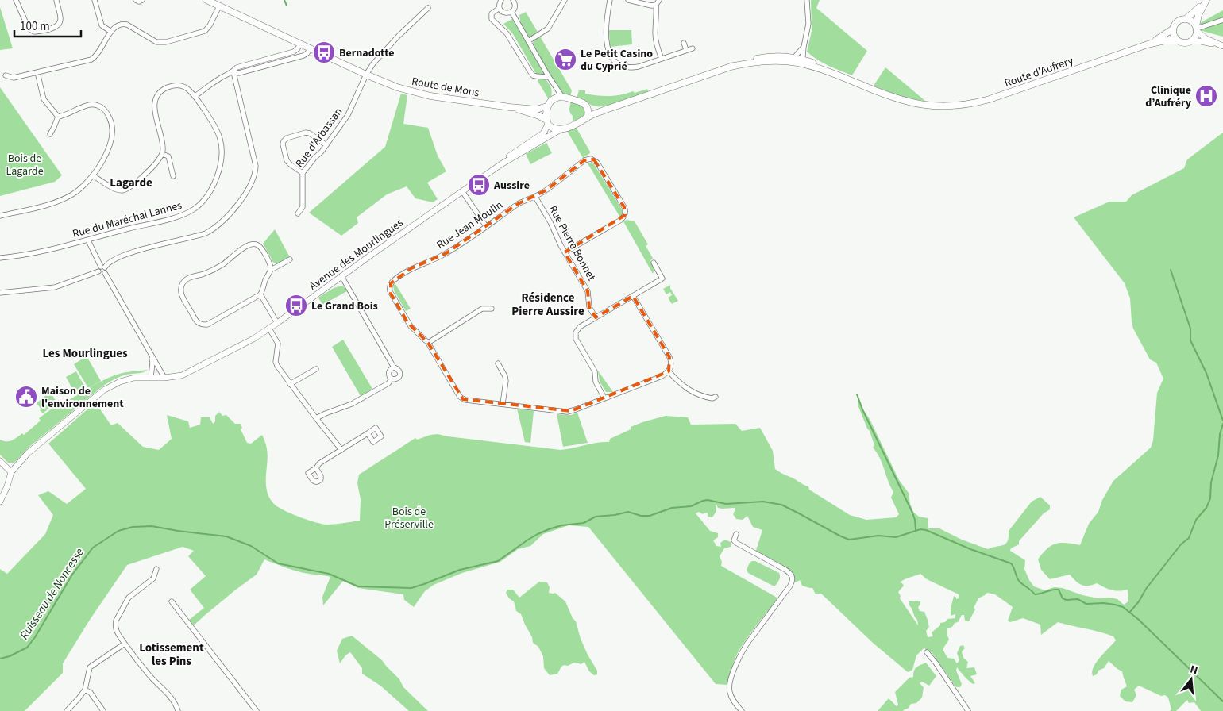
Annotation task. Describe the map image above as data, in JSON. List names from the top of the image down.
{
  "streets": {
    "main road": ["Route d'Aufrery", "Route de Mons"],
    "street": [
      "Rue d'Arbassan",
      "Rue du Maréchal Lannes",
      "Rue Jean Moulin",
      "Rue Pierre Bonnet",
      "Avenue des Mourlingues"
    ]
  },
  "crossings": [
    ["Route de Mons", "Rue d'Arbassan"],
    ["Route de Mons", "Avenue des Mourlingues"],
    ["Rue Jean Moulin", "Rue Pierre Bonnet"]
  ],
  "districts": [
    "Lagarde",
    "Résidence Pierre Aussire",
    "Les Mourlingues",
    "Lotissement les Pins"
  ],
  "water": ["Ruisseau de Noncesse"],
  "parks": ["Bois de Lagarde", "Bois de Préserville"],
  "places": {
    "bus stop": ["Bernadotte", "Aussire", "Le Grand Bois"],
    "supermarket": ["Le Petit Casino du Cyprié"],
    "hospital": ["Clinique d’Aufréry"],
    "public building": ["Maison de l'environnement"]
  },
  "scale_bar": "100 m",
  "north": "top"
}
